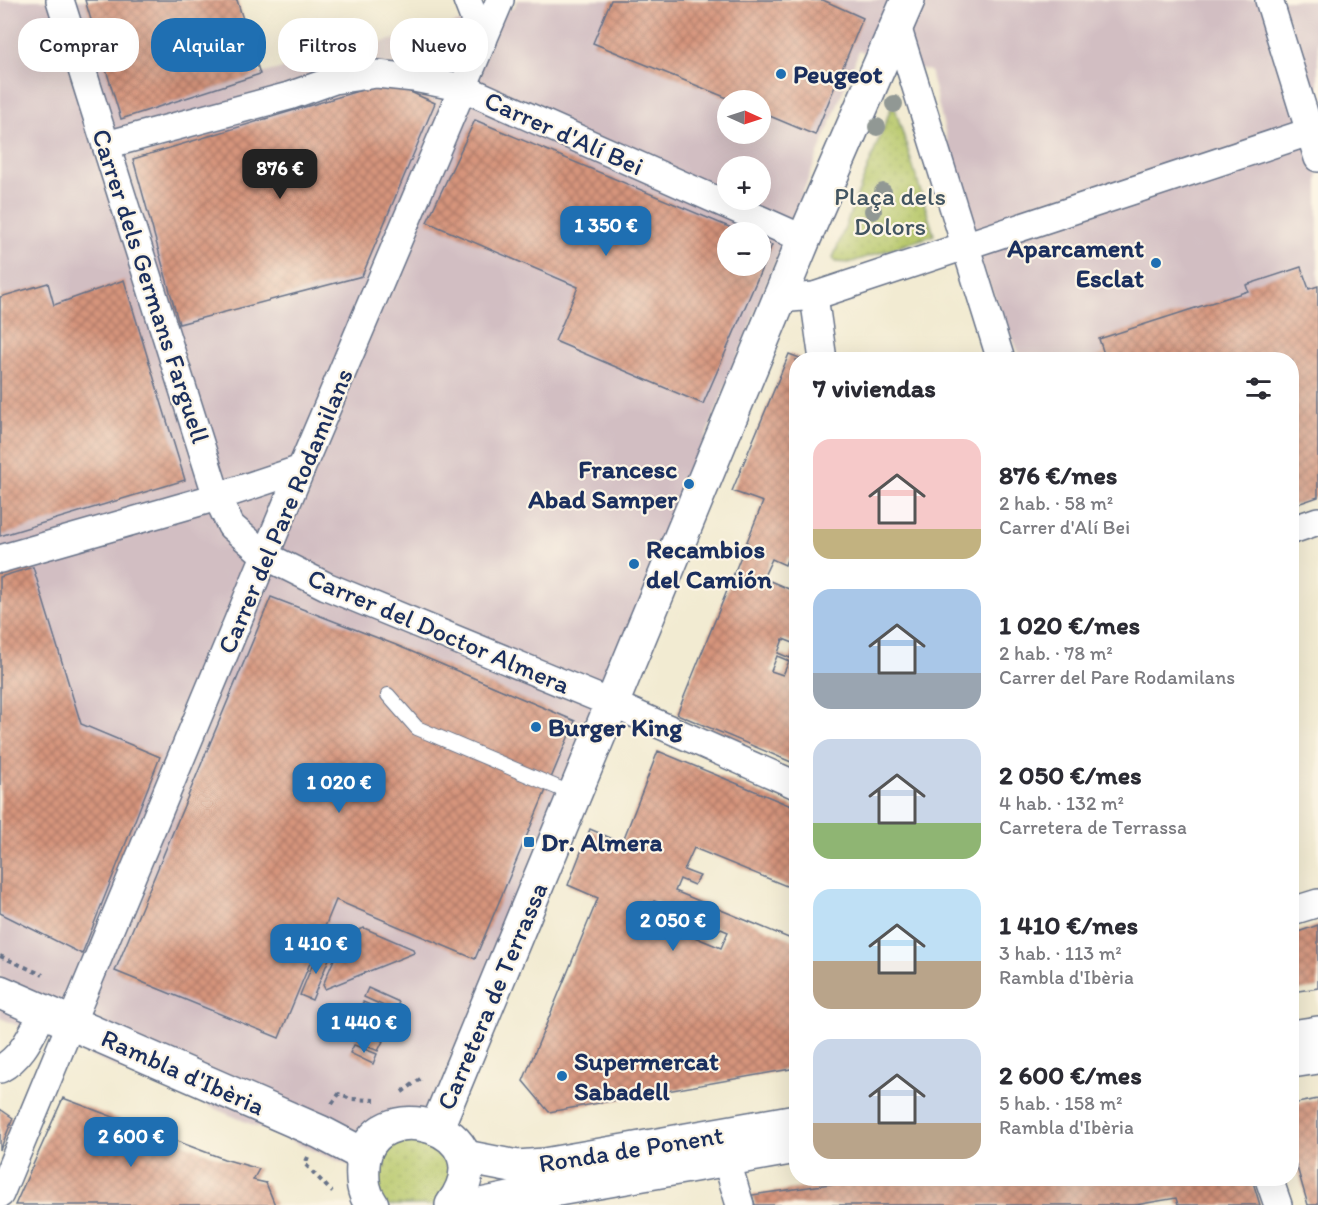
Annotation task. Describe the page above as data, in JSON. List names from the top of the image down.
{
  "streets": {
    "main road": ["Carretera de Terrassa", "Rambla d'Ibèria", "Ronda de Ponent"],
    "street": [
      "Carrer d'Alí Bei",
      "Carrer dels Germans Farguell",
      "Carrer del Pare Rodamilans",
      "Carrer del Doctor Almera"
    ]
  },
  "crossings": [
    ["Carrer d'Alí Bei", "Carrer dels Germans Farguell"],
    ["Carrer d'Alí Bei", "Carrer del Pare Rodamilans"],
    ["Carrer d'Alí Bei", "Carretera de Terrassa"],
    ["Carrer dels Germans Farguell", "Carrer del Pare Rodamilans"],
    ["Carrer dels Germans Farguell", "Carrer del Doctor Almera"],
    ["Carrer del Pare Rodamilans", "Carrer del Doctor Almera"],
    ["Carrer del Pare Rodamilans", "Rambla d'Ibèria"],
    ["Carrer del Doctor Almera", "Carretera de Terrassa"]
  ],
  "parks": ["Plaça dels Dolors"],
  "places": {
    "other": [
      "Peugeot",
      "Aparcament Esclat",
      "Francesc Abad Samper",
      "Recambios del Camión",
      "Burger King",
      "Supermercat Sabadell"
    ],
    "transit": ["Dr. Almera"]
  },
  "north": "right",
  "page": {
    "chip": [
      "Comprar",
      "Alquilar",
      "Filtros",
      "Nuevo"
    ],
    "map_buttons": ["+", "−"],
    "price": [
      "876 €",
      "1 350 €",
      "1 020 €",
      "2 050 €",
      "1 410 €",
      "1 440 €",
      "2 600 €"
    ],
    "heading": "7 viviendas",
    "list": [
      {
        "name": "876 €/mes",
        "note": "2 hab. · 58 m² · Carrer d'Alí Bei"
      },
      {
        "name": "1 020 €/mes",
        "note": "2 hab. · 78 m² · Carrer del Pare Rodamilans"
      },
      {
        "name": "2 050 €/mes",
        "note": "4 hab. · 132 m² · Carretera de Terrassa"
      },
      {
        "name": "1 410 €/mes",
        "note": "3 hab. · 113 m² · Rambla d'Ibèria"
      },
      {
        "name": "2 600 €/mes",
        "note": "5 hab. · 158 m² · Rambla d'Ibèria"
      }
    ]
  }
}
